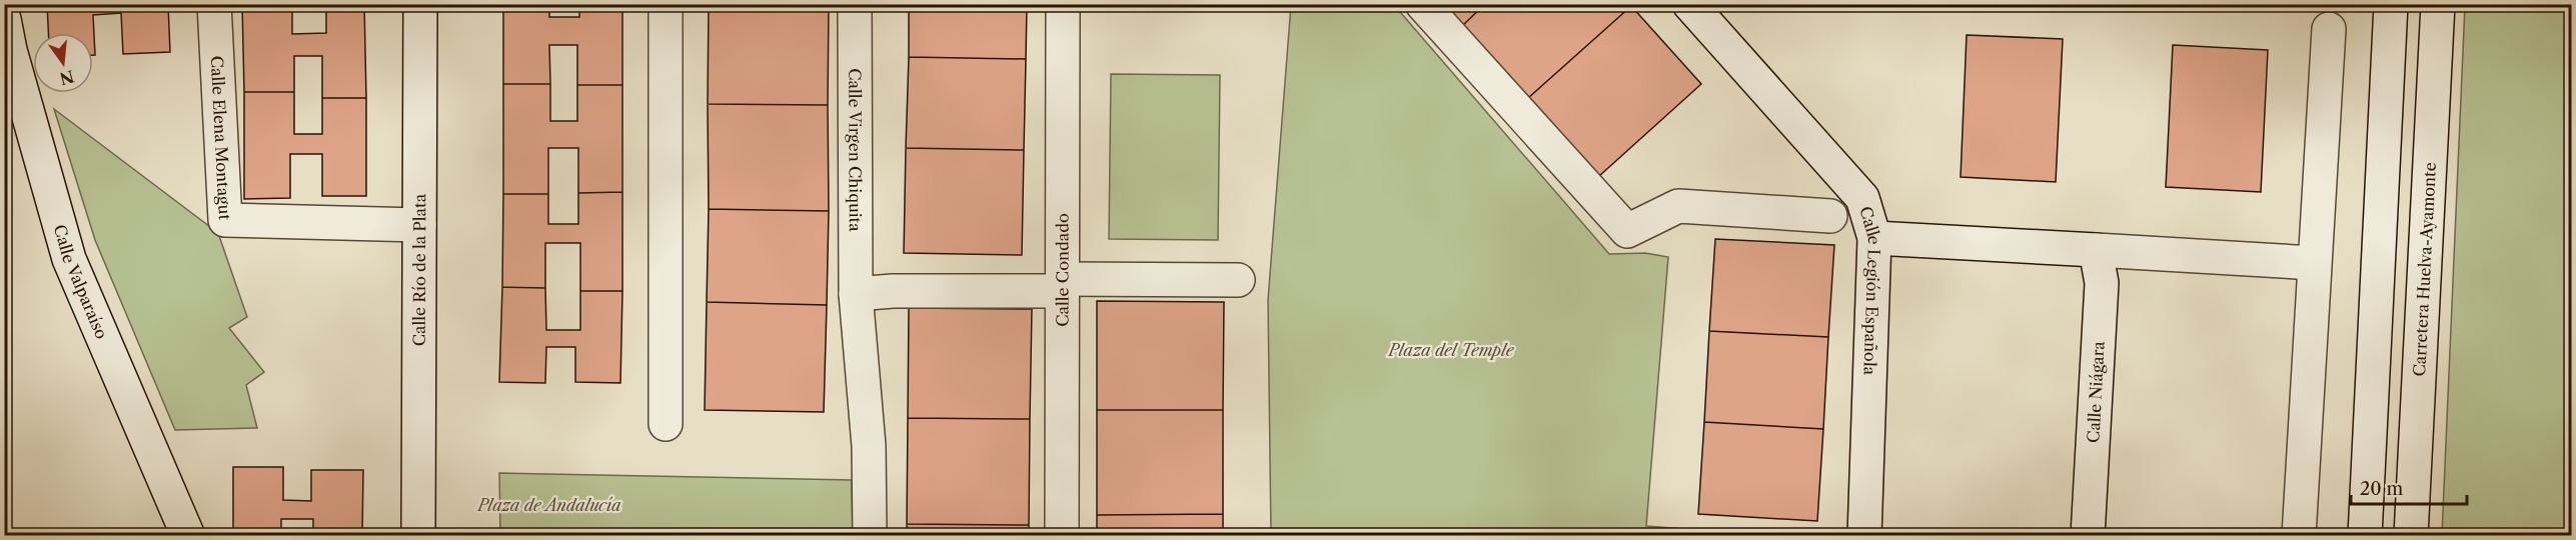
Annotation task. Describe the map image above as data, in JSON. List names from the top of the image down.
{
  "streets": {
    "street": [
      "Calle Elena Montagut",
      "Calle Virgen Chiquita",
      "Calle Río de la Plata",
      "Calle Condado",
      "Carretera Huelva-Ayamonte",
      "Calle Valparaíso",
      "Calle Legión Española",
      "Calle Niágara"
    ]
  },
  "crossings": [
    ["Calle Elena Montagut", "Calle Río de la Plata"]
  ],
  "parks": ["Plaza del Temple", "Plaza de Andalucía"],
  "scale_bar": "20 m",
  "north": "bottom"
}
